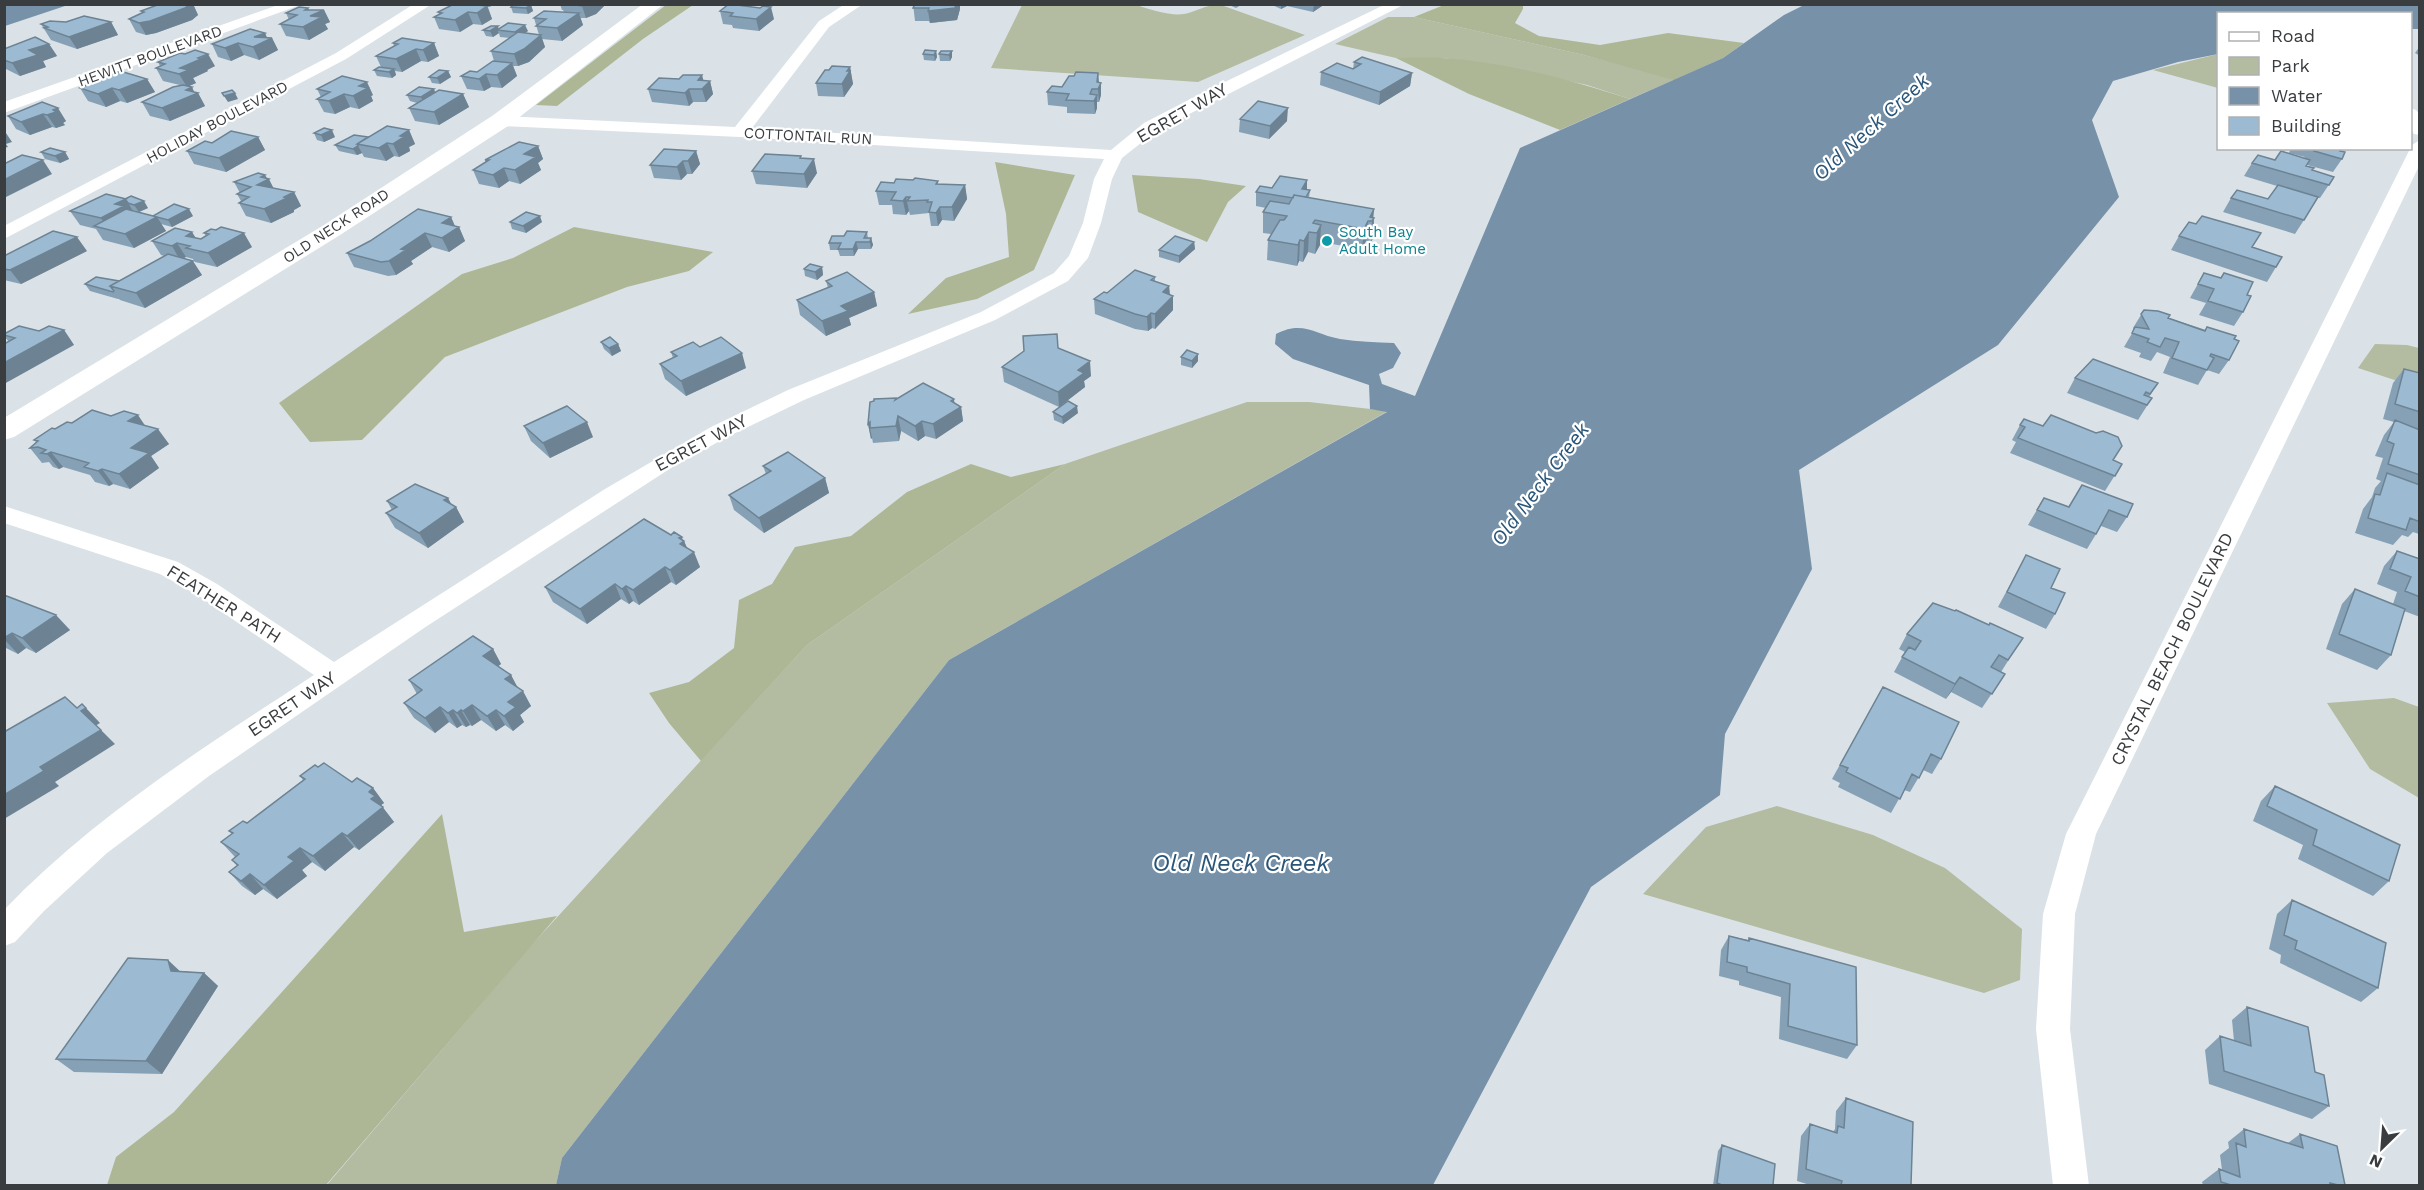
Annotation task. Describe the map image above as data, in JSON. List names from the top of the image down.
{
  "streets": {
    "street": [
      "HEWITT BOULEVARD",
      "EGRET WAY",
      "HOLIDAY BOULEVARD",
      "COTTONTAIL RUN",
      "OLD NECK ROAD",
      "FEATHER PATH",
      "CRYSTAL BEACH BOULEVARD"
    ]
  },
  "crossings": [
    ["EGRET WAY", "COTTONTAIL RUN"],
    ["EGRET WAY", "FEATHER PATH"],
    ["COTTONTAIL RUN", "OLD NECK ROAD"]
  ],
  "water": ["Old Neck Creek"],
  "places": ["South Bay Adult Home"],
  "legend": [
    "Road",
    "Park",
    "Water",
    "Building"
  ],
  "north": "bottom left"
}
